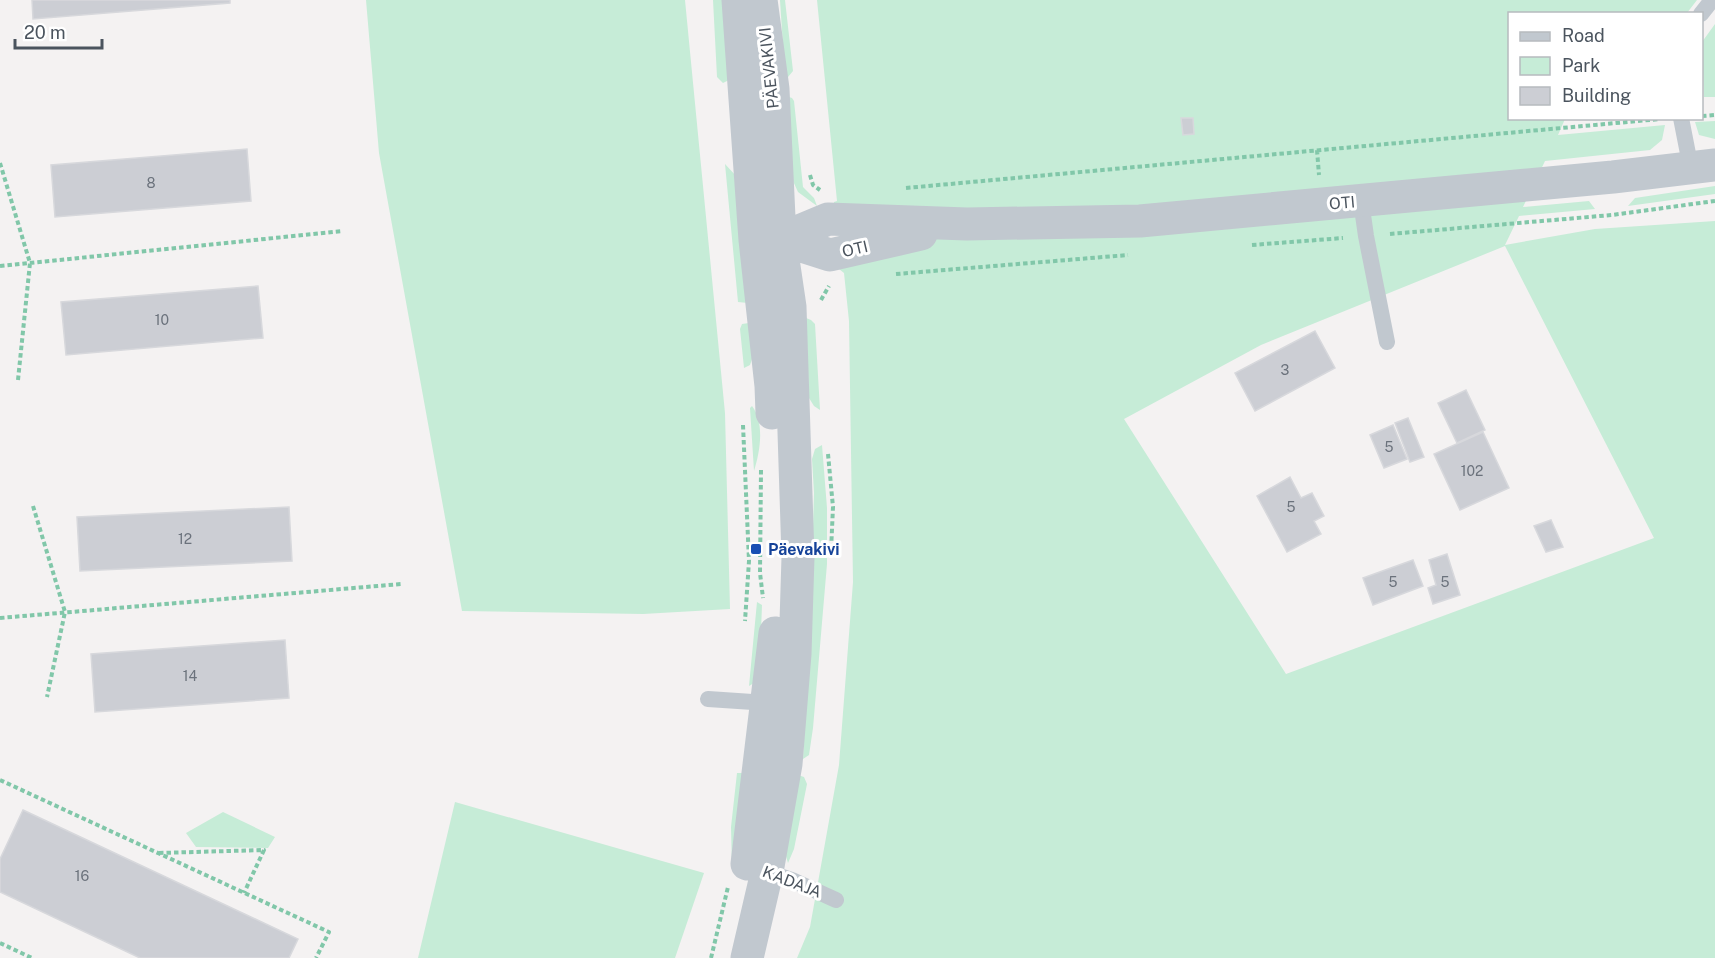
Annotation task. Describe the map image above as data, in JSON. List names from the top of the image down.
{
  "streets": {
    "street": ["PÄEVAKIVI", "OTI"],
    "lane": ["KADAJA"]
  },
  "crossings": [
    ["PÄEVAKIVI", "OTI"],
    ["PÄEVAKIVI", "KADAJA"]
  ],
  "places": {
    "transit": ["Päevakivi"]
  },
  "house_numbers": [
    "8",
    "10",
    "3",
    "5",
    "102",
    "5",
    "12",
    "5",
    "5",
    "14",
    "16"
  ],
  "legend": ["Road", "Park", "Building"],
  "scale_bar": "20 m"
}
